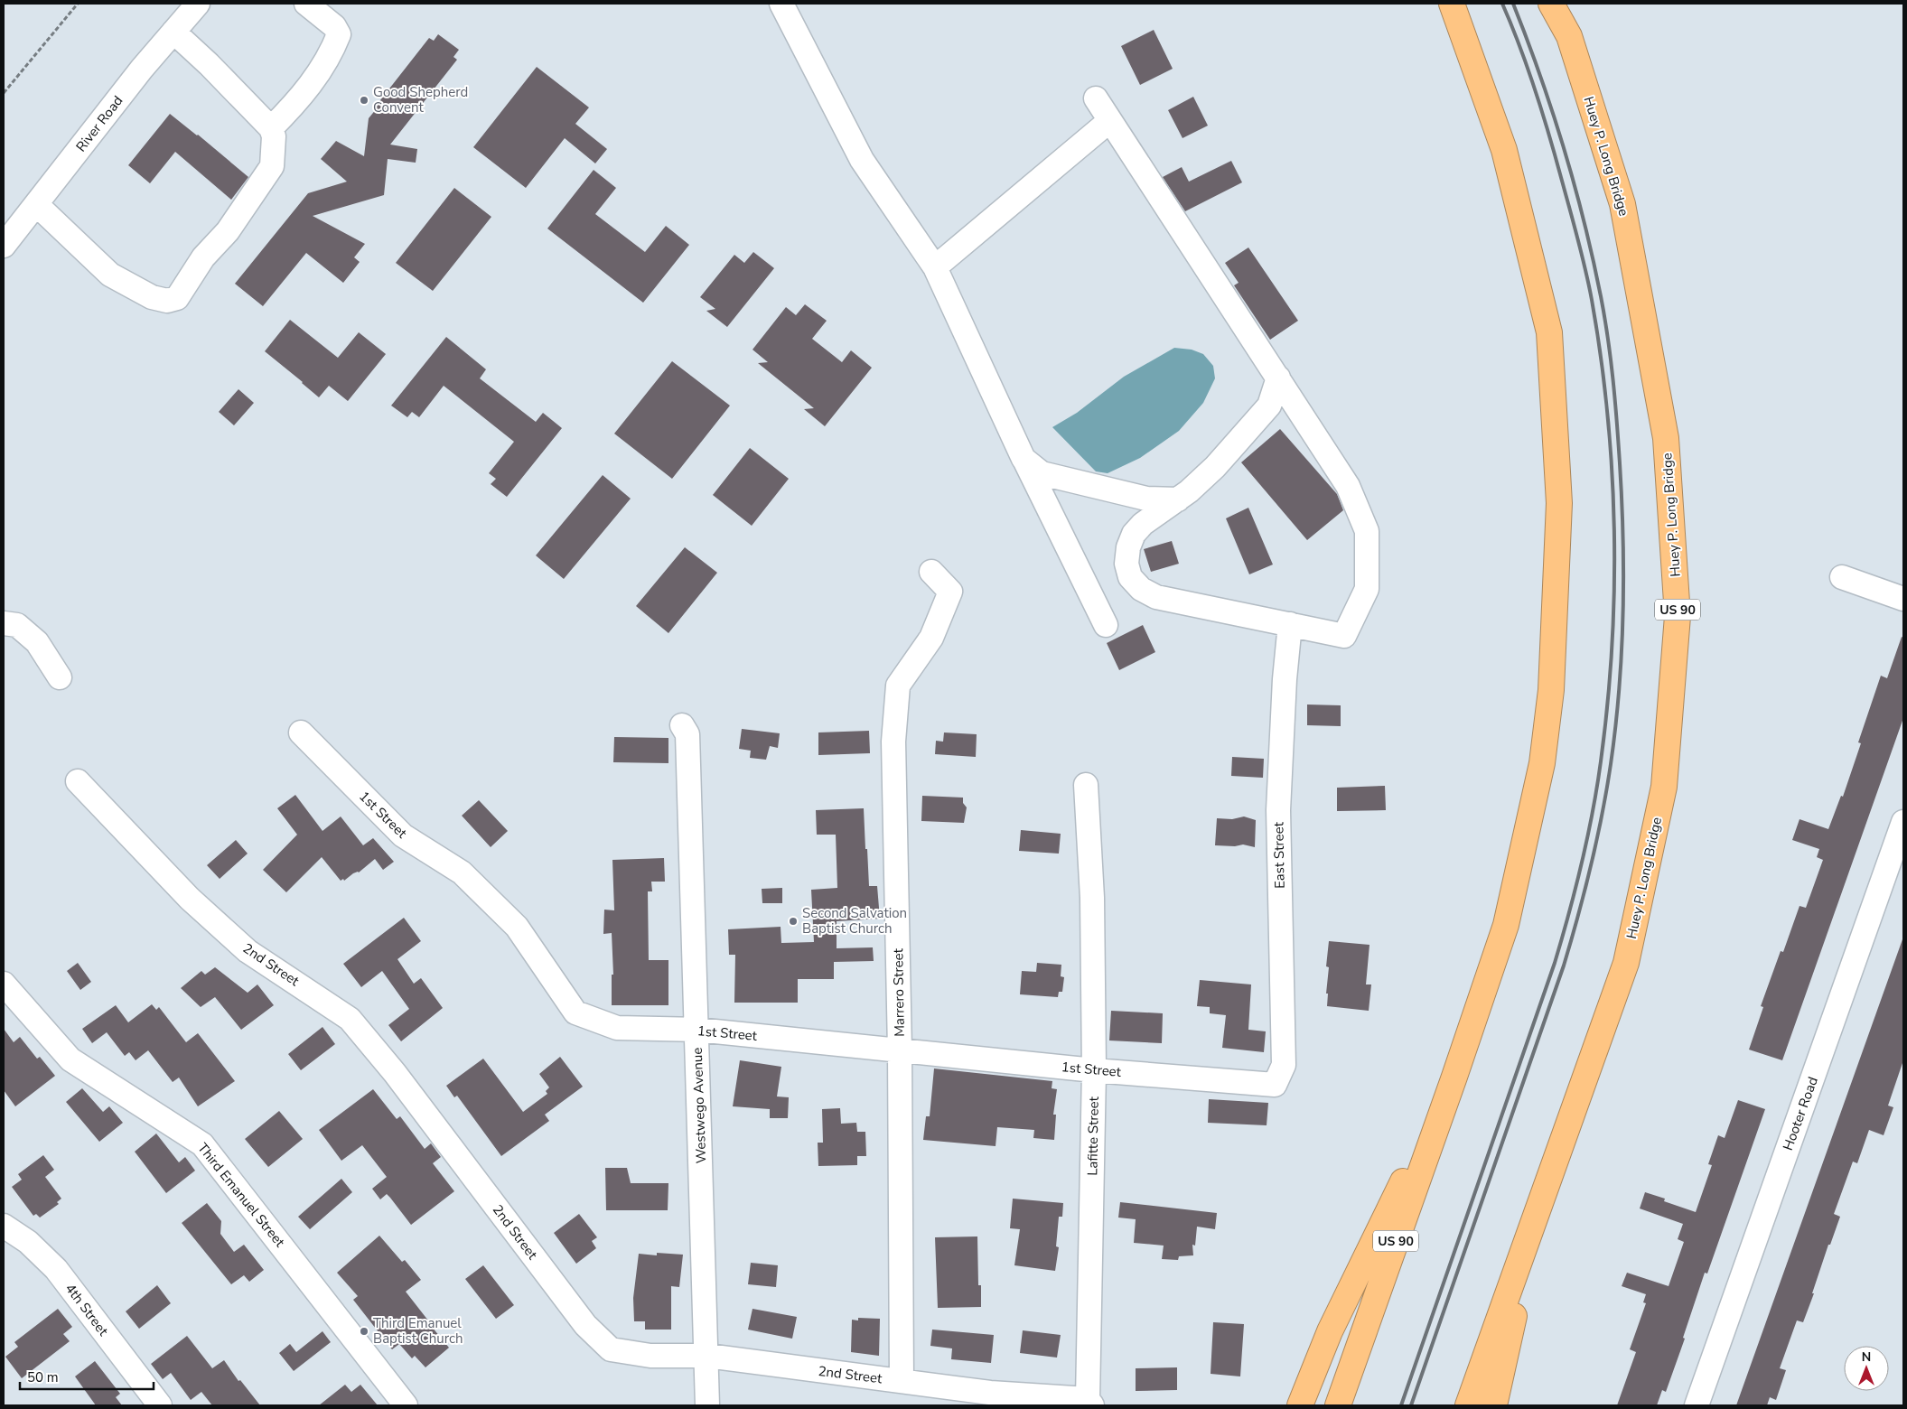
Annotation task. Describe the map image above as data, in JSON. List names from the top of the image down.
{
  "streets": {
    "highway": ["Huey P. Long Bridge", "US 90"],
    "street": [
      "River Road",
      "1st Street",
      "East Street",
      "2nd Street",
      "Marrero Street",
      "Westwego Avenue",
      "Hooter Road",
      "Lafitte Street",
      "Third Emanuel Street",
      "4th Street"
    ]
  },
  "crossings": [
    ["Huey P. Long Bridge", "US 90"],
    ["1st Street", "East Street"],
    ["1st Street", "Marrero Street"],
    ["1st Street", "Westwego Avenue"],
    ["1st Street", "Lafitte Street"],
    ["2nd Street", "Marrero Street"],
    ["2nd Street", "Westwego Avenue"],
    ["2nd Street", "Lafitte Street"]
  ],
  "places": ["Good Shepherd Convent", "Second Salvation Baptist Church", "Third Emanuel Baptist Church"],
  "scale_bar": "50 m",
  "north": "top"
}
